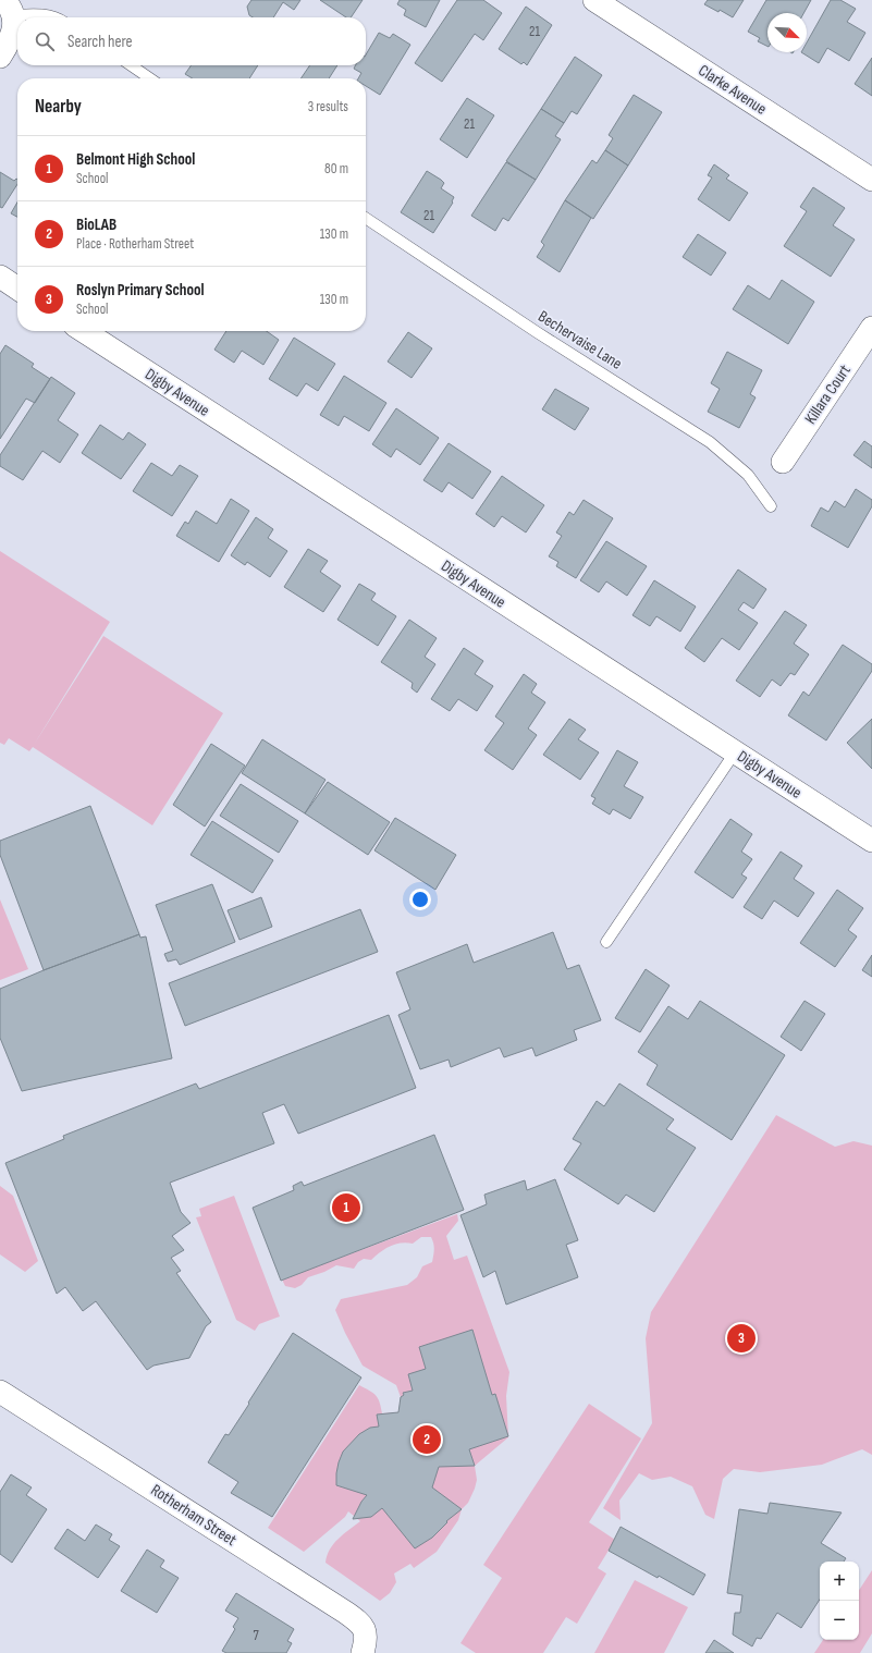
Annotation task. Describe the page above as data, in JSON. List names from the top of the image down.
{
  "streets": {
    "street": [
      "Clarke Avenue",
      "Digby Avenue",
      "Killara Court",
      "Rotherham Street"
    ],
    "lane": ["Bechervaise Lane"]
  },
  "house_numbers": [
    "21",
    "21",
    "21",
    "7"
  ],
  "north": "bottom right",
  "page": {
    "search": "Search here",
    "heading": ["Nearby", "3 results"],
    "list": [
      {
        "mark": "1",
        "name": "Belmont High School",
        "note": "School",
        "value": "80 m"
      },
      {
        "mark": "2",
        "name": "BioLAB",
        "note": "Place · Rotherham Street",
        "value": "130 m"
      },
      {
        "mark": "3",
        "name": "Roslyn Primary School",
        "note": "School",
        "value": "130 m"
      }
    ],
    "pins": ["1", "3", "2"],
    "map_buttons": ["+", "−"]
  }
}
